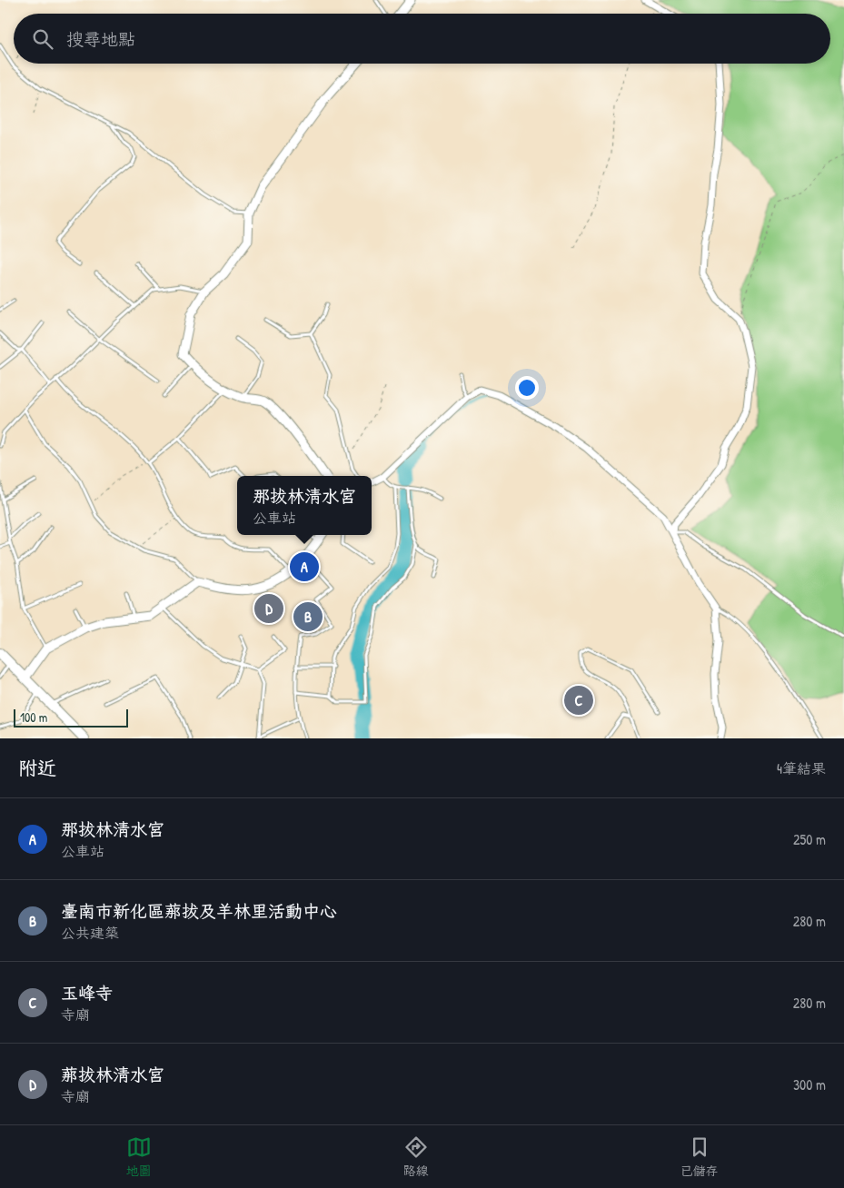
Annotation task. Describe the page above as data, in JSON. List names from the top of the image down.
{
  "scale_bar": "100 m",
  "page": {
    "search": "搜尋地點",
    "popup": ["那拔林清水宮", "公車站"],
    "pins": [
      "A",
      "D",
      "B",
      "C"
    ],
    "scale": "100 m",
    "heading": ["附近", "4筆結果"],
    "list": [
      {
        "mark": "A",
        "name": "那拔林清水宮",
        "note": "公車站",
        "value": "250 m"
      },
      {
        "mark": "B",
        "name": "臺南市新化區𦰡拔及羊林里活動中心",
        "note": "公共建築",
        "value": "280 m"
      },
      {
        "mark": "C",
        "name": "玉峰寺",
        "note": "寺廟",
        "value": "280 m"
      },
      {
        "mark": "D",
        "name": "𦰡拔林清水宮",
        "note": "寺廟",
        "value": "300 m"
      }
    ],
    "nav": ["地圖", "路線", "已儲存"]
  }
}
